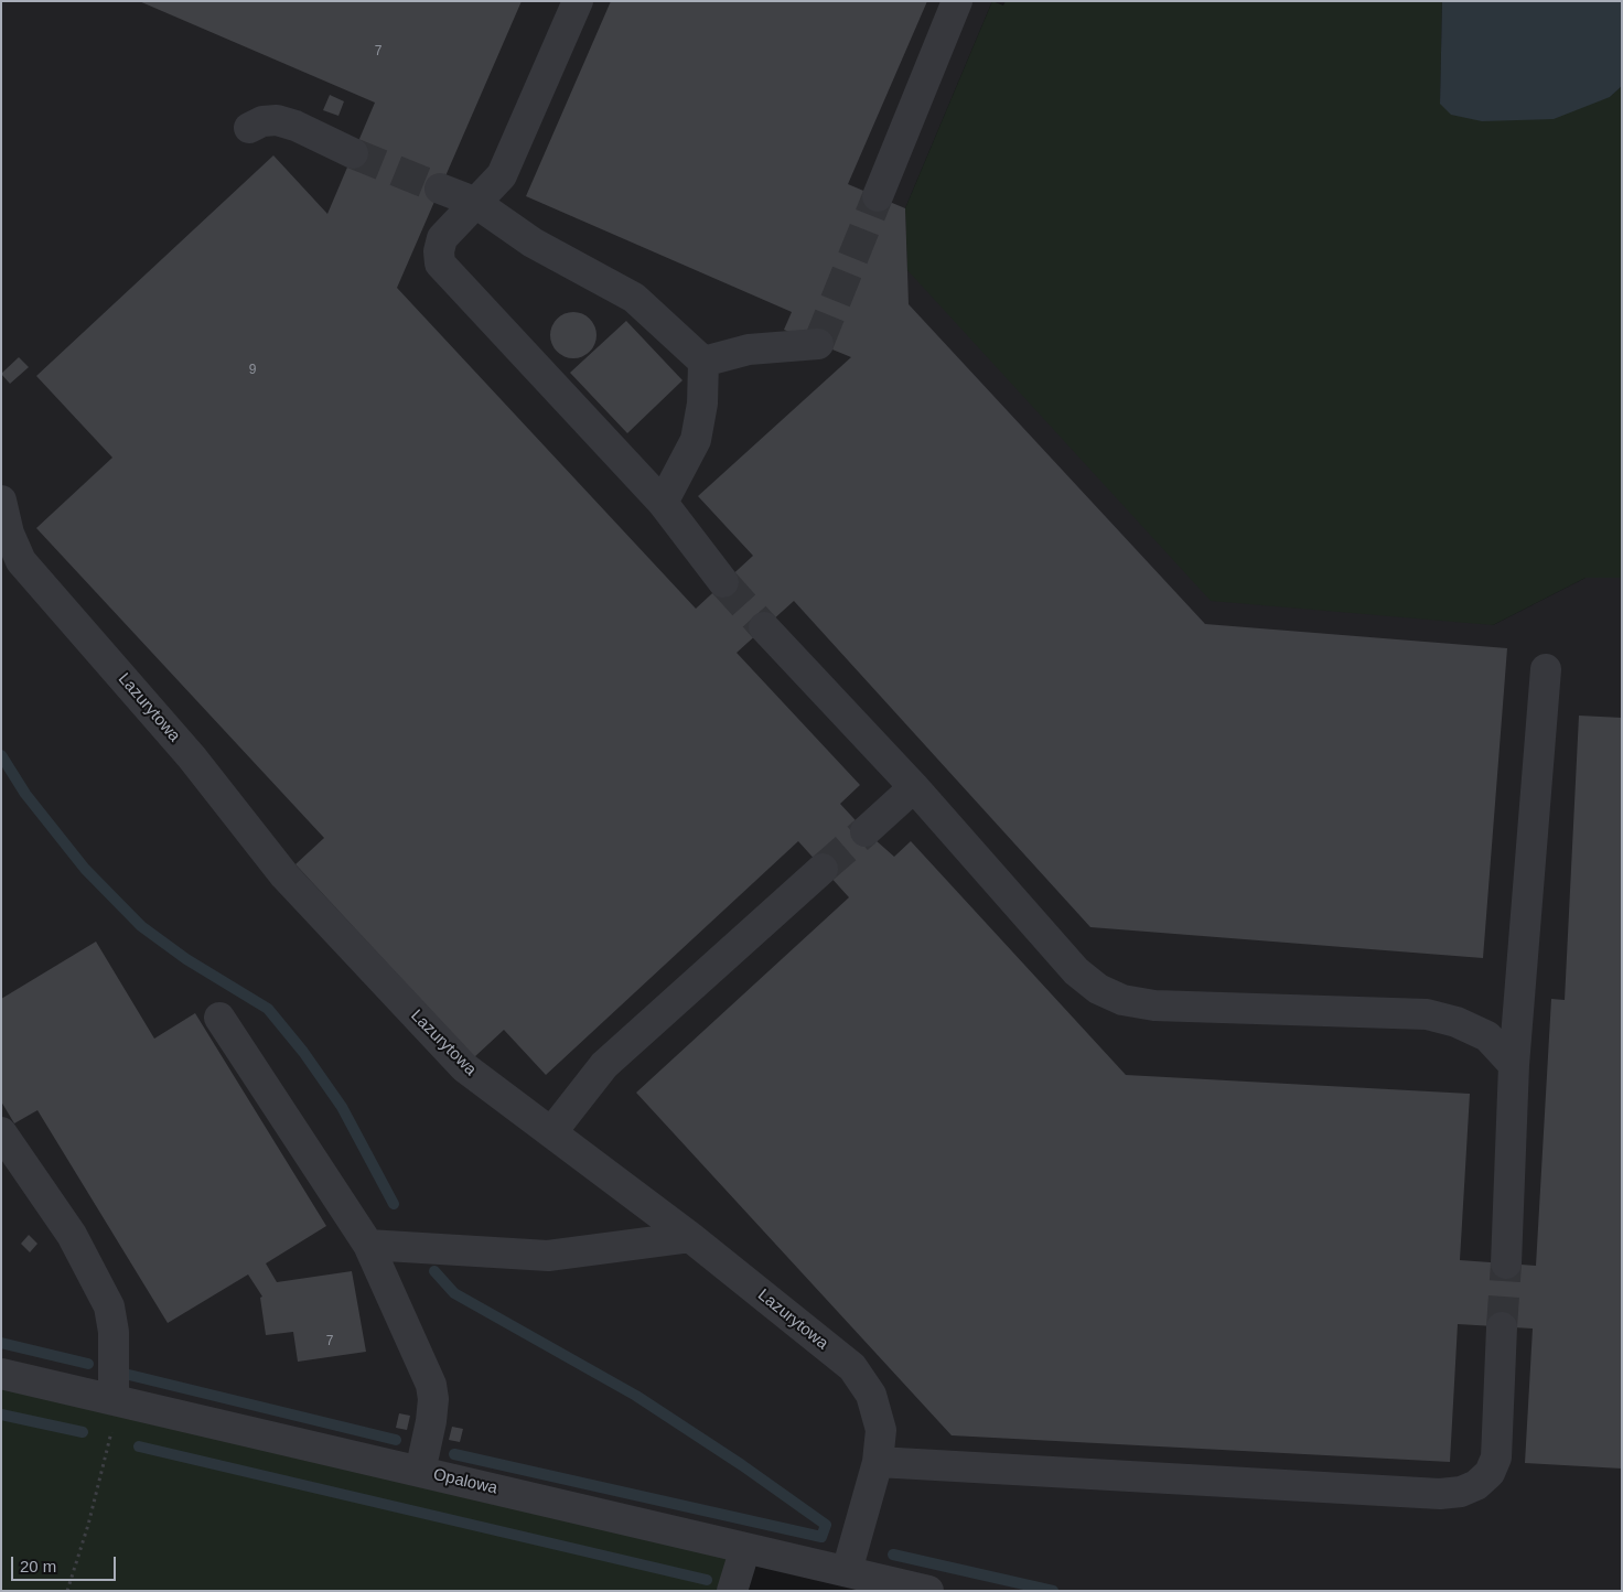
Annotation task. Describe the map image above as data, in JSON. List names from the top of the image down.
{
  "streets": {
    "street": ["Lazurytowa", "Opalowa"]
  },
  "crossings": [
    ["Lazurytowa", "Opalowa"]
  ],
  "house_numbers": ["7", "9", "7"],
  "scale_bar": "20 m"
}
